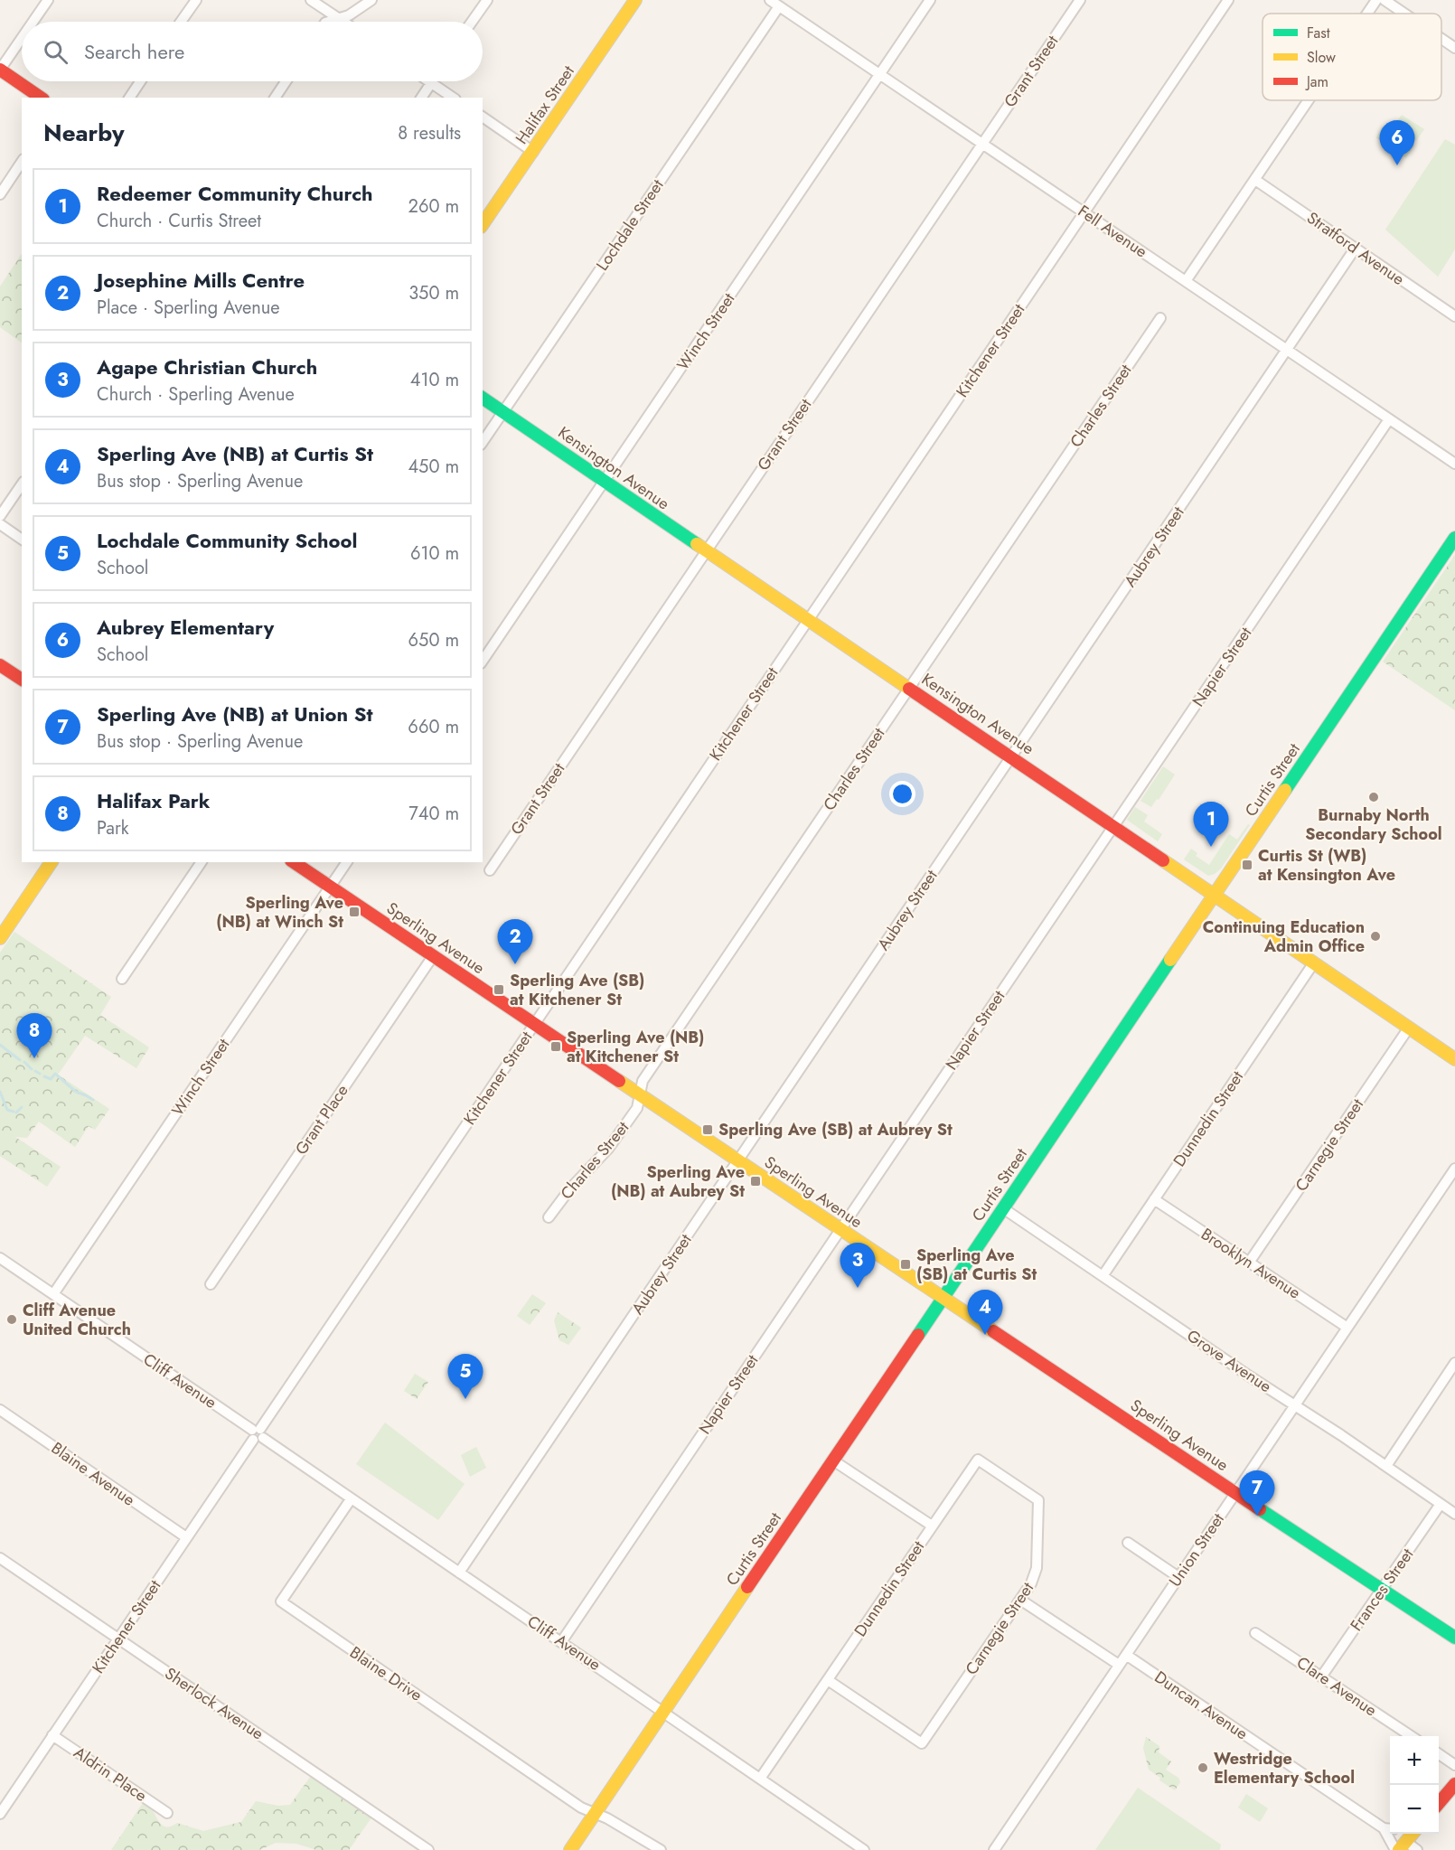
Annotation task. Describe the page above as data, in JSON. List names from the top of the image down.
{
  "streets": {
    "street": [
      "Grant Street",
      "Halifax Street",
      "Lochdale Street",
      "Fell Avenue",
      "Stratford Avenue",
      "Winch Street",
      "Kitchener Street",
      "Charles Street",
      "Kensington Avenue",
      "Aubrey Street",
      "Napier Street",
      "Curtis Street",
      "Sperling Avenue",
      "Dunnedin Street",
      "Grant Place",
      "Carnegie Street",
      "Brooklyn Avenue",
      "Grove Avenue",
      "Cliff Avenue",
      "Blaine Avenue",
      "Union Street",
      "Frances Street",
      "Blaine Drive",
      "Clare Avenue",
      "Sherlock Avenue",
      "Duncan Avenue",
      "Aldrin Place"
    ]
  },
  "crossings": [
    ["Grant Street", "Fell Avenue"],
    ["Grant Street", "Kensington Avenue"],
    ["Lochdale Street", "Fell Avenue"],
    ["Lochdale Street", "Kensington Avenue"],
    ["Fell Avenue", "Winch Street"],
    ["Fell Avenue", "Kitchener Street"],
    ["Fell Avenue", "Aubrey Street"],
    ["Fell Avenue", "Napier Street"],
    ["Stratford Avenue", "Aubrey Street"],
    ["Winch Street", "Kensington Avenue"],
    ["Winch Street", "Sperling Avenue"],
    ["Winch Street", "Cliff Avenue"],
    ["Kitchener Street", "Kensington Avenue"],
    ["Kitchener Street", "Sperling Avenue"],
    ["Kitchener Street", "Cliff Avenue"],
    ["Kitchener Street", "Blaine Avenue"],
    ["Kitchener Street", "Sherlock Avenue"],
    ["Kitchener Street", "Aldrin Place"],
    ["Charles Street", "Kensington Avenue"],
    ["Charles Street", "Sperling Avenue"],
    ["Kensington Avenue", "Aubrey Street"],
    ["Kensington Avenue", "Napier Street"],
    ["Kensington Avenue", "Curtis Street"],
    ["Kensington Avenue", "Dunnedin Street"],
    ["Kensington Avenue", "Carnegie Street"],
    ["Aubrey Street", "Sperling Avenue"],
    ["Aubrey Street", "Cliff Avenue"],
    ["Napier Street", "Sperling Avenue"],
    ["Napier Street", "Cliff Avenue"],
    ["Curtis Street", "Sperling Avenue"],
    ["Curtis Street", "Grove Avenue"],
    ["Curtis Street", "Cliff Avenue"],
    ["Curtis Street", "Blaine Drive"],
    ["Sperling Avenue", "Grant Place"],
    ["Sperling Avenue", "Union Street"],
    ["Sperling Avenue", "Frances Street"],
    ["Dunnedin Street", "Carnegie Street"],
    ["Dunnedin Street", "Brooklyn Avenue"],
    ["Dunnedin Street", "Grove Avenue"],
    ["Dunnedin Street", "Cliff Avenue"],
    ["Carnegie Street", "Brooklyn Avenue"],
    ["Brooklyn Avenue", "Union Street"],
    ["Grove Avenue", "Union Street"],
    ["Grove Avenue", "Frances Street"],
    ["Cliff Avenue", "Blaine Drive"],
    ["Union Street", "Duncan Avenue"],
    ["Frances Street", "Clare Avenue"]
  ],
  "places": {
    "other": [
      "Burnaby North Secondary School",
      "Continuing Education Admin Office",
      "Cliff Avenue United Church",
      "Westridge Elementary School"
    ],
    "transit": [
      "Curtis St (WB) at Kensington Ave",
      "Sperling Ave (NB) at Winch St",
      "Sperling Ave (SB) at Kitchener St",
      "Sperling Ave (NB) at Kitchener St",
      "Sperling Ave (SB) at Aubrey St",
      "Sperling Ave (NB) at Aubrey St",
      "Sperling Ave (SB) at Curtis St"
    ]
  },
  "legend": ["Fast", "Slow", "Jam"],
  "page": {
    "search": "Search here",
    "heading": ["Nearby", "8 results"],
    "pins": [
      "6",
      "1",
      "2",
      "8",
      "3",
      "4",
      "5",
      "7"
    ],
    "list": [
      {
        "mark": "1",
        "name": "Redeemer Community Church",
        "note": "Church · Curtis Street",
        "value": "260 m"
      },
      {
        "mark": "2",
        "name": "Josephine Mills Centre",
        "note": "Place · Sperling Avenue",
        "value": "350 m"
      },
      {
        "mark": "3",
        "name": "Agape Christian Church",
        "note": "Church · Sperling Avenue",
        "value": "410 m"
      },
      {
        "mark": "4",
        "name": "Sperling Ave (NB) at Curtis St",
        "note": "Bus stop · Sperling Avenue",
        "value": "450 m"
      },
      {
        "mark": "5",
        "name": "Lochdale Community School",
        "note": "School",
        "value": "610 m"
      },
      {
        "mark": "6",
        "name": "Aubrey Elementary",
        "note": "School",
        "value": "650 m"
      },
      {
        "mark": "7",
        "name": "Sperling Ave (NB) at Union St",
        "note": "Bus stop · Sperling Avenue",
        "value": "660 m"
      },
      {
        "mark": "8",
        "name": "Halifax Park",
        "note": "Park",
        "value": "740 m"
      }
    ],
    "map_buttons": ["+", "−"]
  }
}
